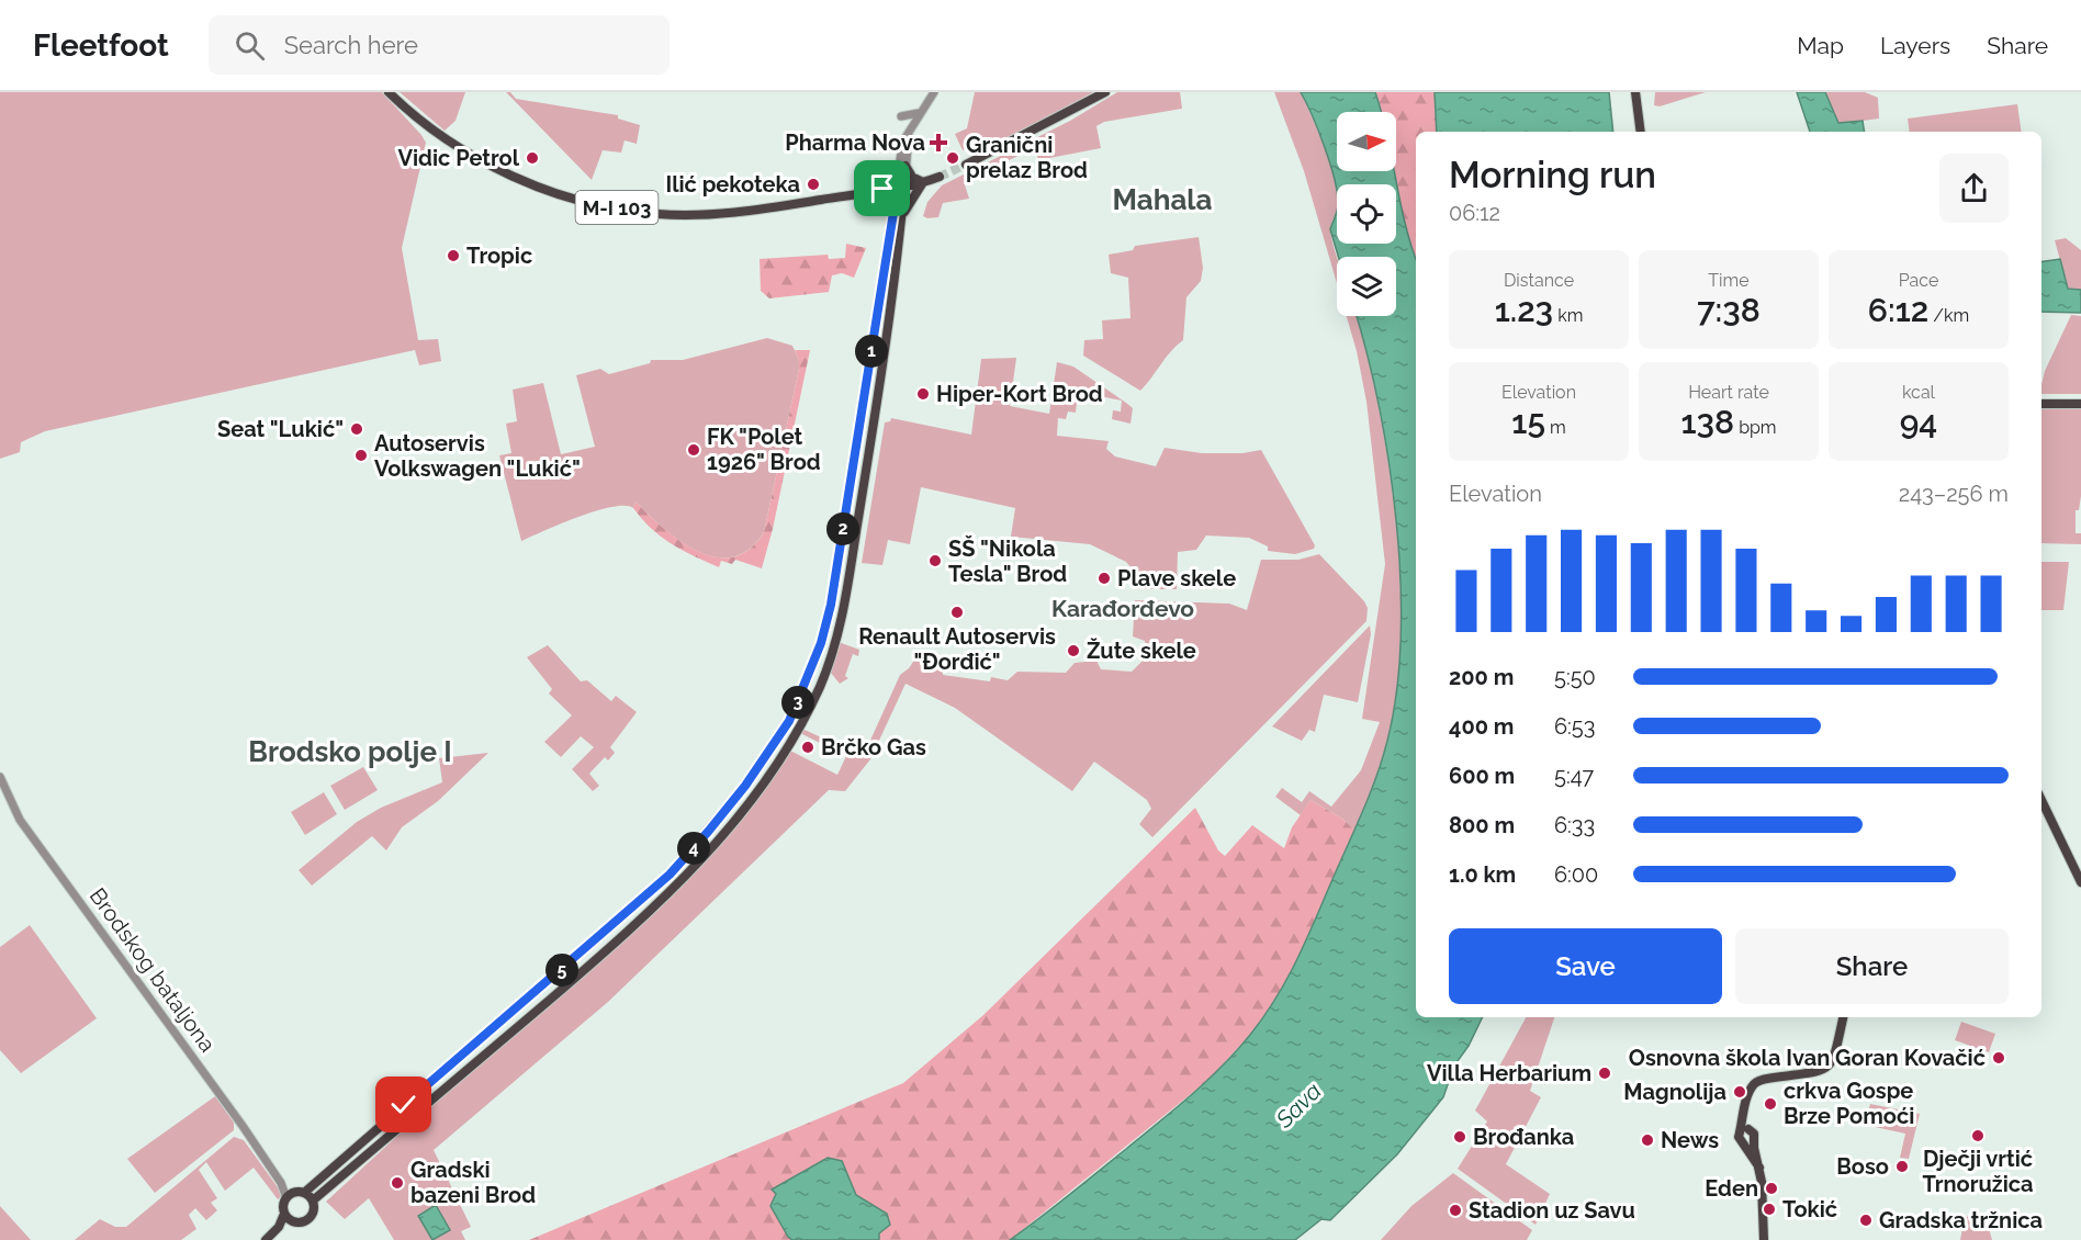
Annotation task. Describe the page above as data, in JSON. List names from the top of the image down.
{
  "streets": {
    "main road": ["M-I 103"],
    "street": ["Brodskog bataljona"]
  },
  "districts": ["Mahala", "Karađorđevo", "Brodsko polje I"],
  "water": ["Sava"],
  "places": {
    "health": ["Pharma Nova"],
    "other": [
      "Vidic Petrol",
      "Granični prelaz Brod",
      "Ilić pekoteka",
      "Tropic",
      "Hiper-Kort Brod",
      "Seat \"Lukić\"",
      "FK \"Polet 1926\" Brod",
      "Autoservis Volkswagen \"Lukić\"",
      "SŠ \"Nikola Tesla\" Brod",
      "Plave skele",
      "Renault Autoservis \"Đorđić\"",
      "Žute skele",
      "Brčko Gas",
      "Osnovna škola Ivan Goran Kovačić",
      "Villa Herbarium",
      "Magnolija",
      "crkva Gospe Brze Pomoći",
      "Dječji vrtić Trnoružica",
      "Brođanka",
      "News",
      "Boso",
      "Gradski bazeni Brod",
      "Eden",
      "Tokić",
      "Stadion uz Savu",
      "Gradska tržnica"
    ]
  },
  "north": "right",
  "page": {
    "header": "Fleetfoot",
    "search": "Search here",
    "nav": ["Map", "Layers", "Share"],
    "heading": ["Morning run", "06:12"],
    "stats": [
      ["Distance", "1.23 km"],
      ["Time", "7:38"],
      ["Pace", "6:12 /km"],
      ["Elevation", "15 m"],
      ["Heart rate", "138 bpm"],
      ["kcal", "94"]
    ],
    "pins": [
      "1",
      "2",
      "3",
      "4",
      "5"
    ],
    "chart": ["Elevation", "243–256 m"],
    "list": [
      {
        "name": "200 m",
        "note": "5:50"
      },
      {
        "name": "400 m",
        "note": "6:53"
      },
      {
        "name": "600 m",
        "note": "5:47"
      },
      {
        "name": "800 m",
        "note": "6:33"
      },
      {
        "name": "1.0 km",
        "note": "6:00"
      }
    ],
    "buttons": ["Save", "Share"]
  }
}
